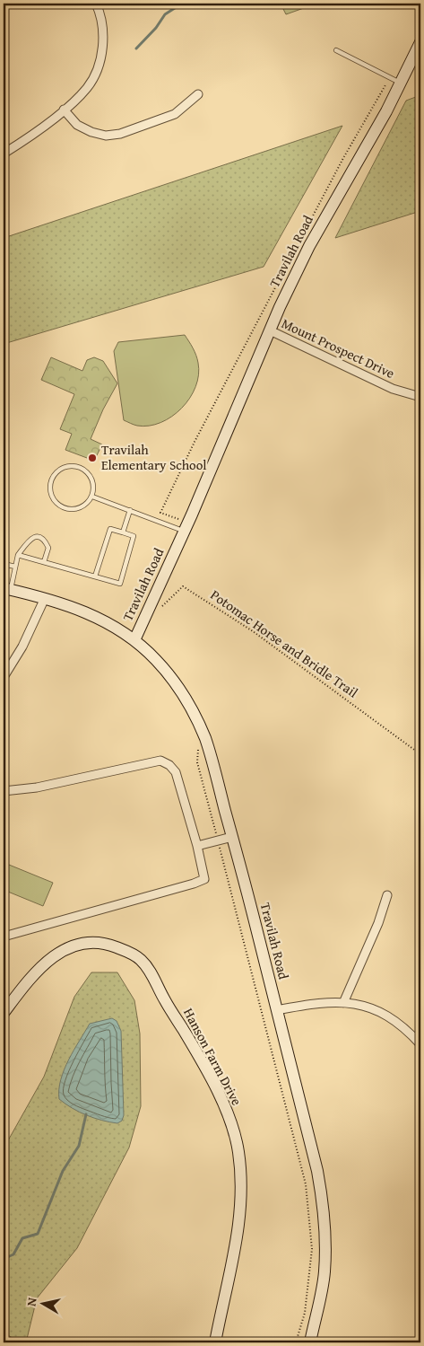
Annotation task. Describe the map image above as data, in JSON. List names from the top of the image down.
{
  "streets": {
    "main road": ["Travilah Road", "Hanson Farm Drive"],
    "street": ["Mount Prospect Drive"],
    "path": ["Potomac Horse and Bridle Trail"]
  },
  "crossings": [
    ["Travilah Road", "Mount Prospect Drive"]
  ],
  "places": ["Travilah Elementary School"],
  "north": "left"
}
